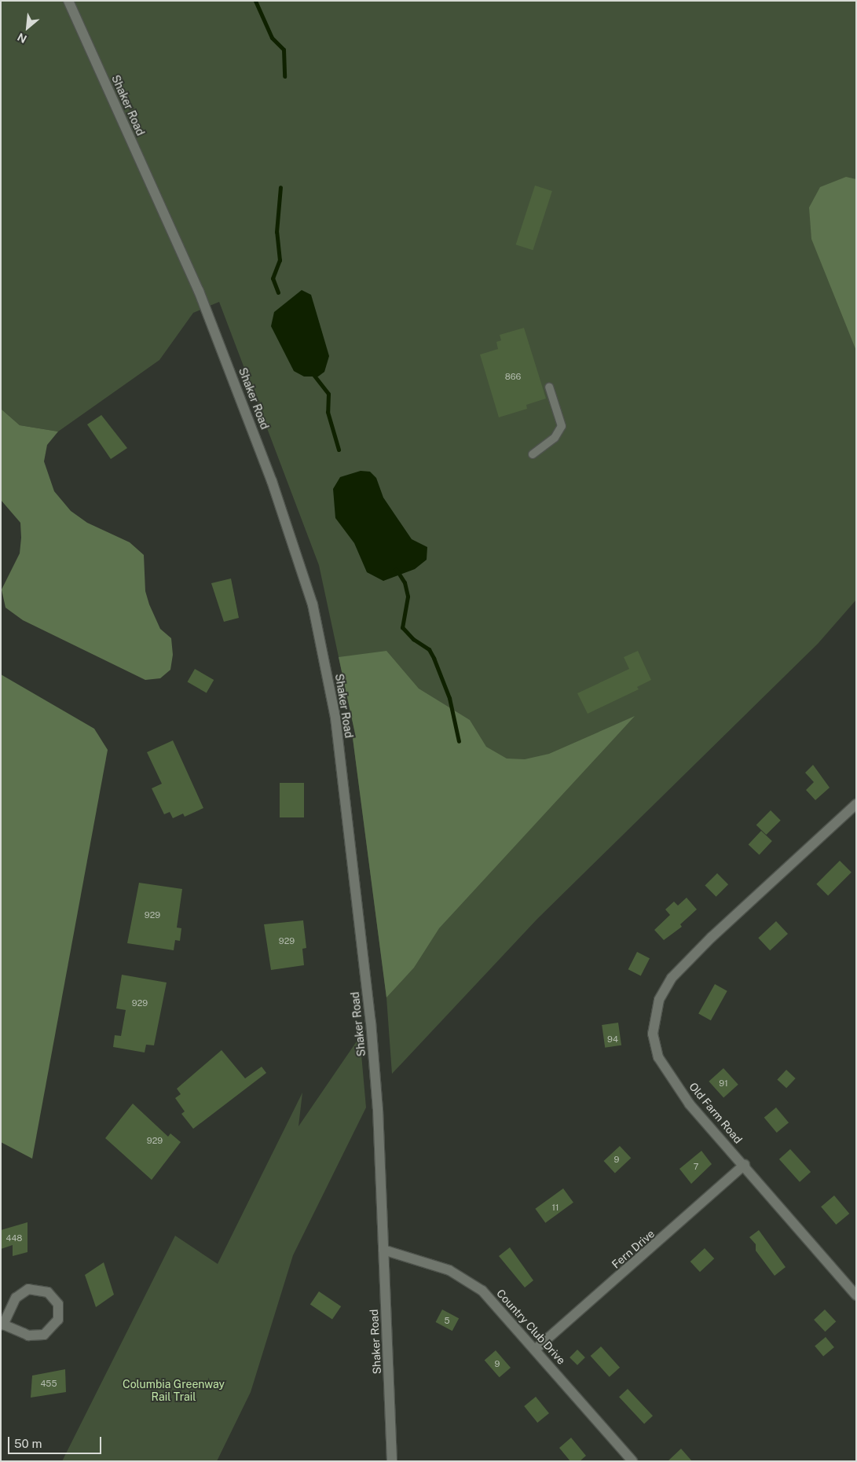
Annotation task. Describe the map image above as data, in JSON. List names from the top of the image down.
{
  "streets": {
    "street": [
      "Shaker Road",
      "Old Farm Road",
      "Fern Drive",
      "Country Club Drive"
    ]
  },
  "crossings": [
    ["Shaker Road", "Country Club Drive"],
    ["Old Farm Road", "Fern Drive"],
    ["Fern Drive", "Country Club Drive"]
  ],
  "parks": ["Columbia Greenway Rail Trail"],
  "house_numbers": [
    "866",
    "929",
    "929",
    "929",
    "94",
    "91",
    "929",
    "9",
    "7",
    "11",
    "448",
    "5",
    "9",
    "455"
  ],
  "scale_bar": "50 m",
  "north": "bottom left"
}
